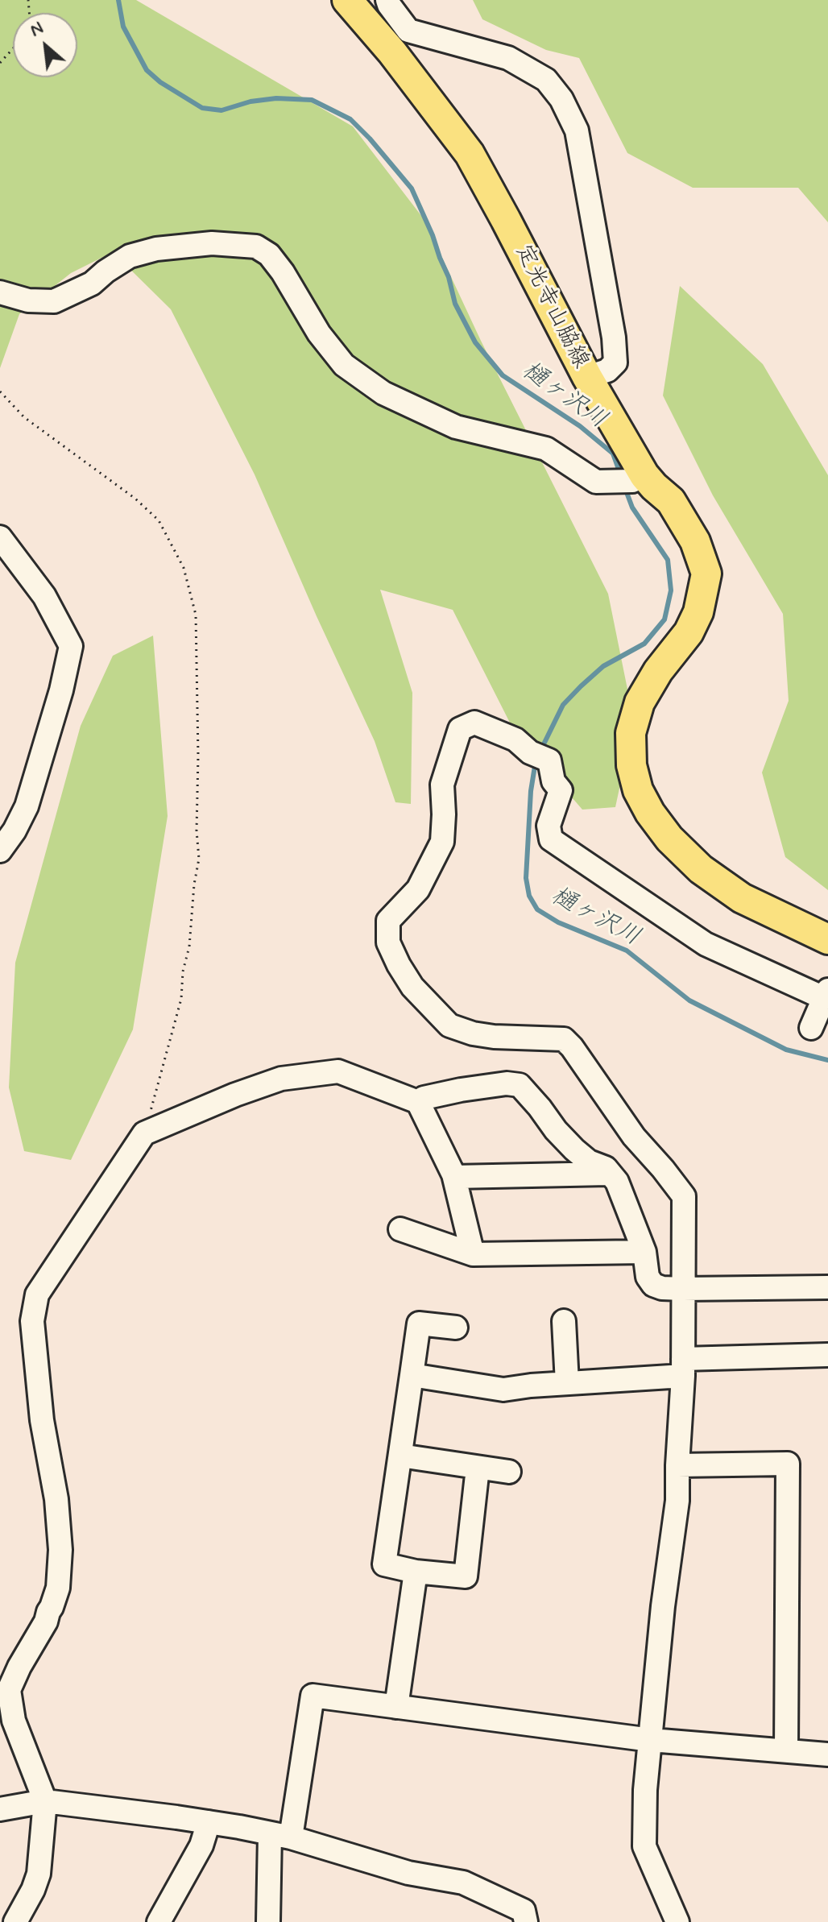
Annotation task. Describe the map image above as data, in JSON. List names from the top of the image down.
{
  "streets": {
    "main road": ["定光寺山脇線"]
  },
  "water": ["樋ヶ沢川"],
  "north": "top left"
}
